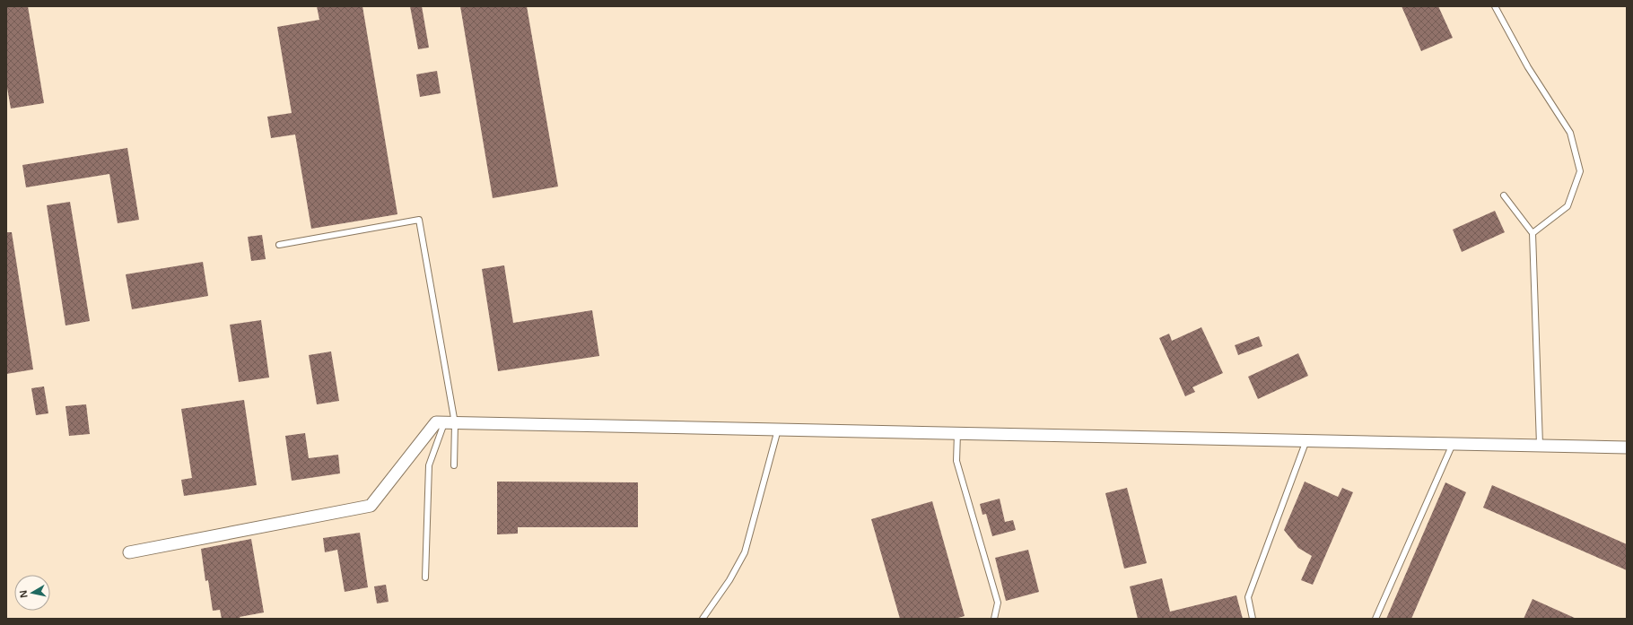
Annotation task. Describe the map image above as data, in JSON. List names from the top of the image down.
{
  "north": "left"
}
